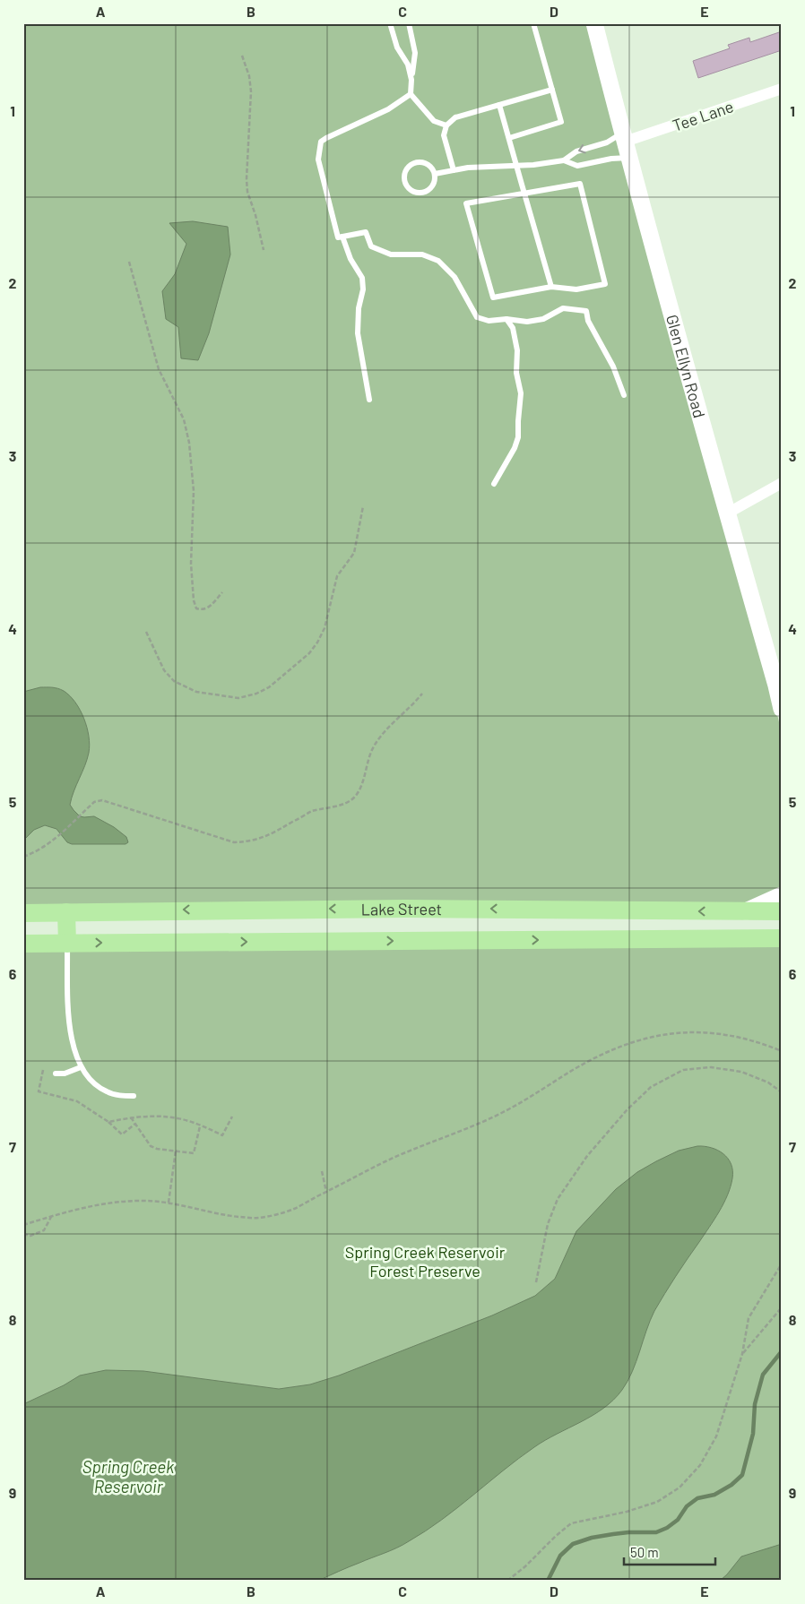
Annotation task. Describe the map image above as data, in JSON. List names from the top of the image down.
{
  "streets": {
    "main road": ["Lake Street"],
    "street": ["Tee Lane", "Glen Ellyn Road"]
  },
  "crossings": [
    ["Tee Lane", "Glen Ellyn Road"]
  ],
  "water": ["Spring Creek Reservoir"],
  "parks": ["Spring Creek Reservoir Forest Preserve"],
  "scale_bar": "50 m",
  "grid": {
    "columns": [
      "A",
      "B",
      "C",
      "D",
      "E"
    ],
    "rows": [
      "1",
      "2",
      "3",
      "4",
      "5",
      "6",
      "7",
      "8",
      "9"
    ]
  }
}
